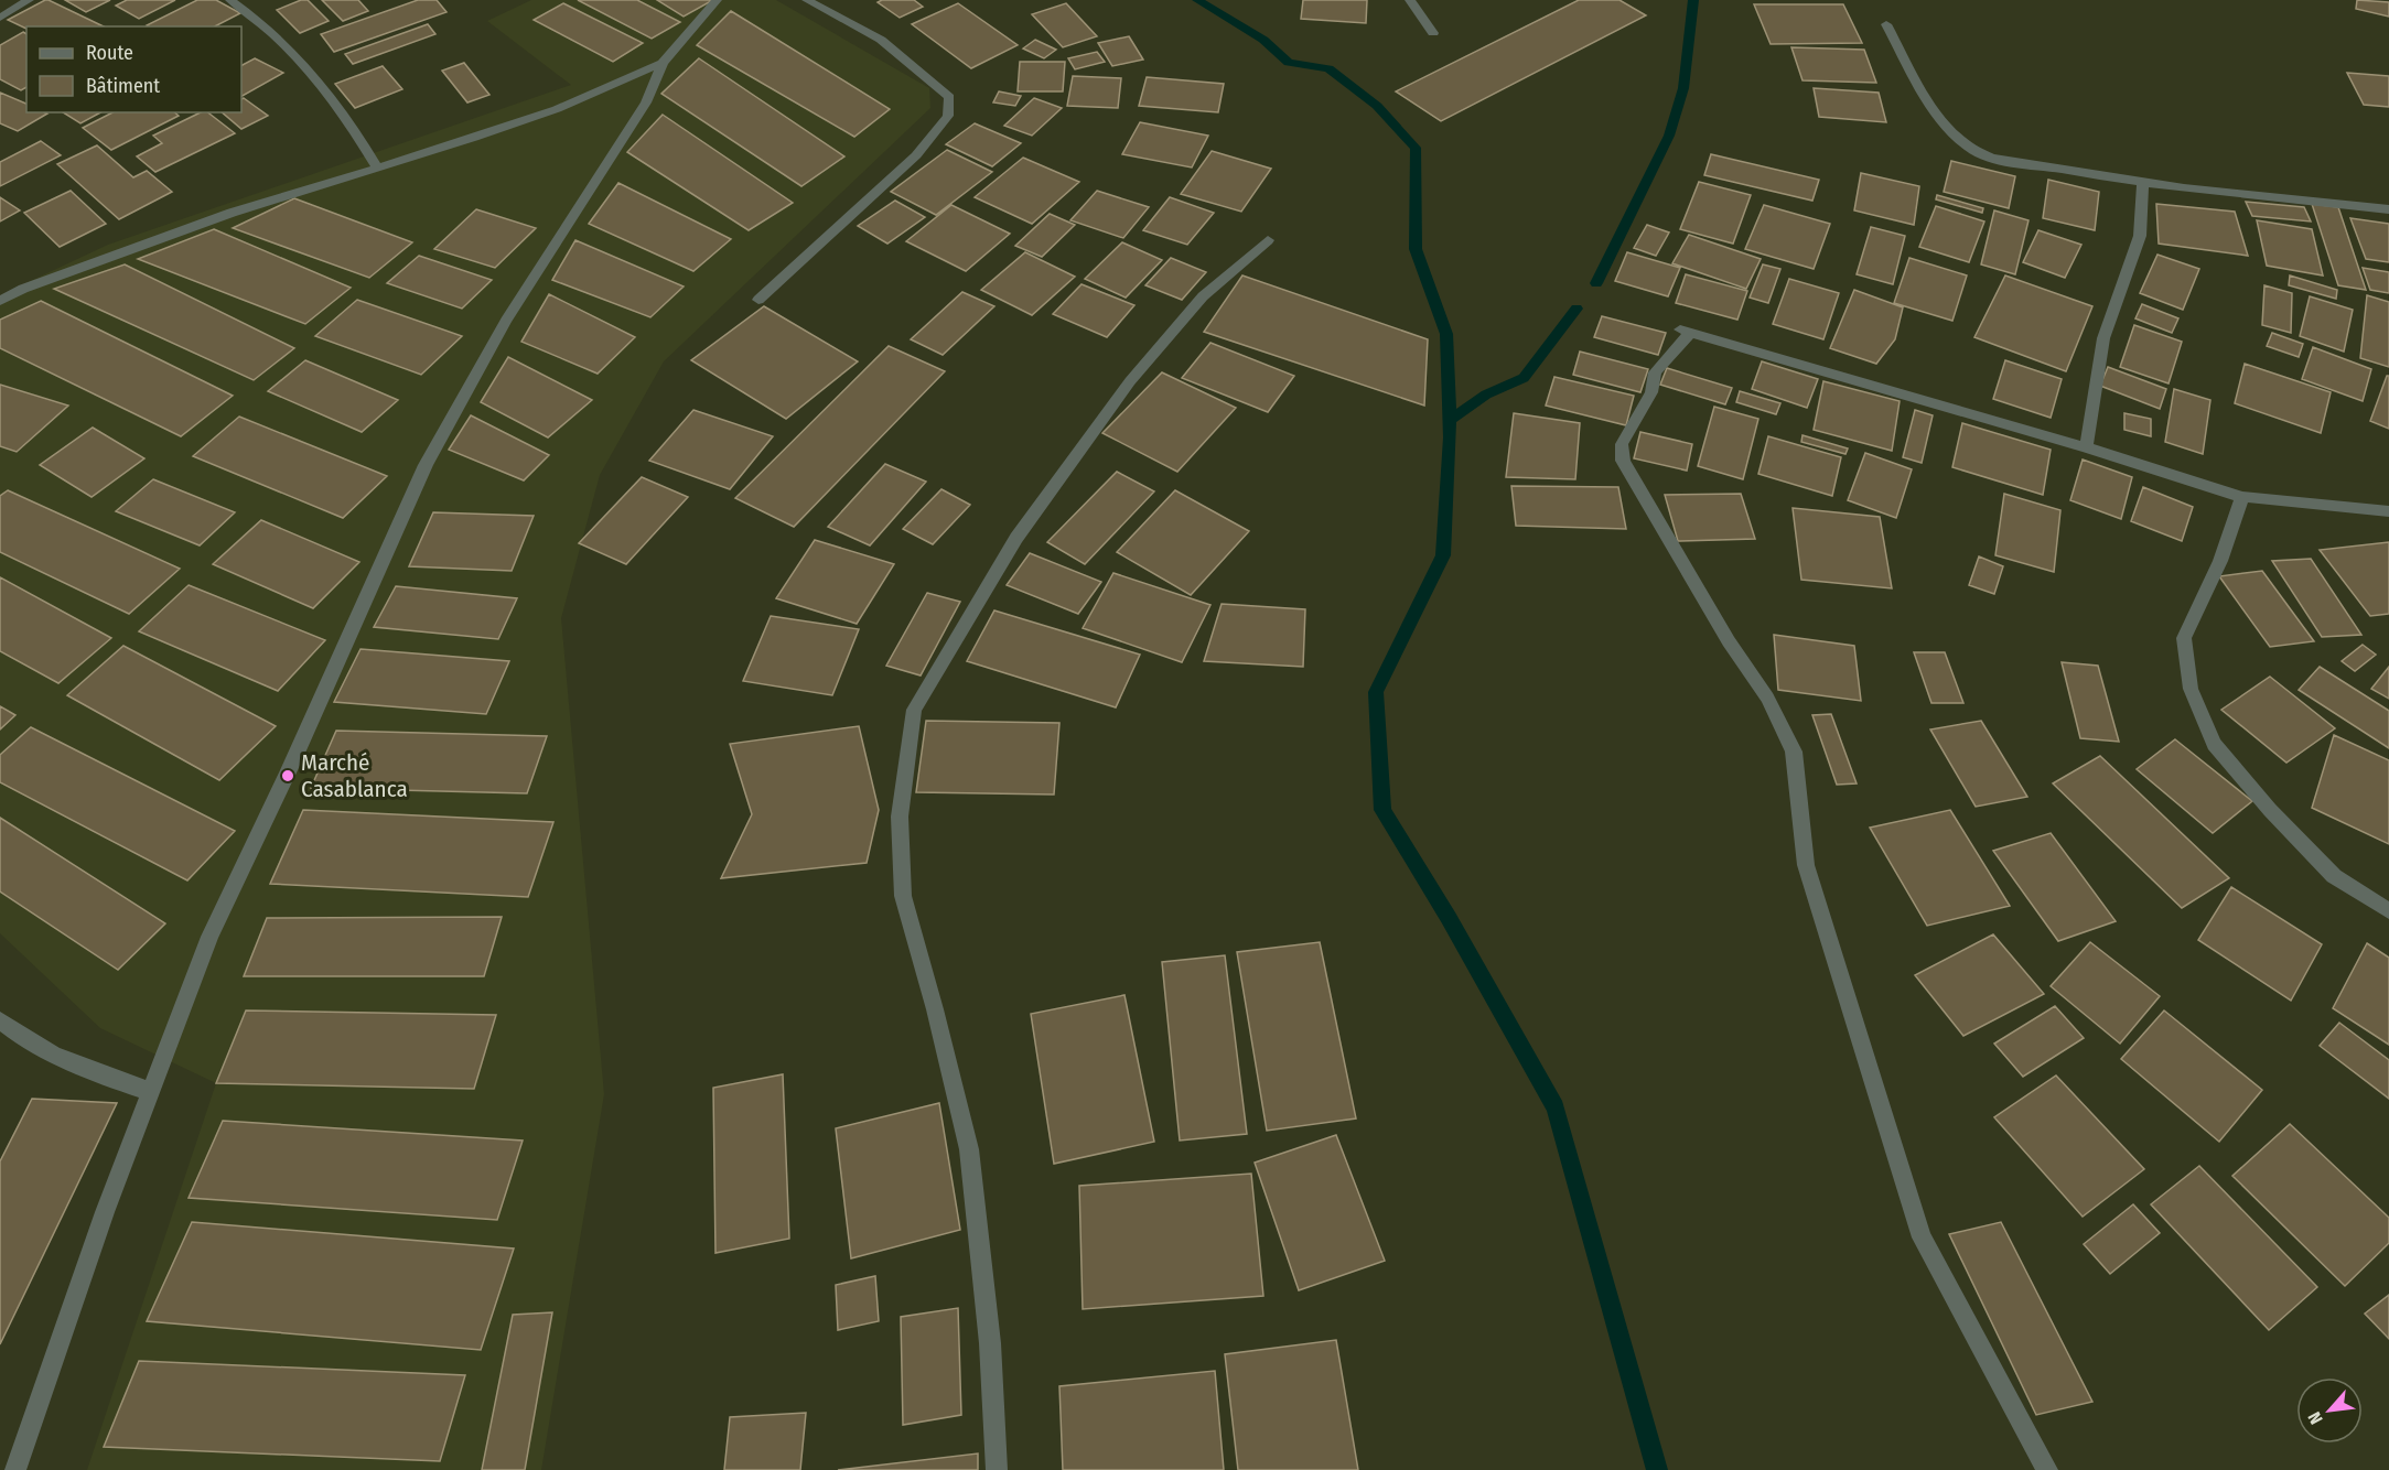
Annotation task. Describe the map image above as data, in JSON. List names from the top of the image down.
{
  "places": ["Marché Casablanca"],
  "legend": ["Route", "Bâtiment"],
  "north": "bottom left"
}
